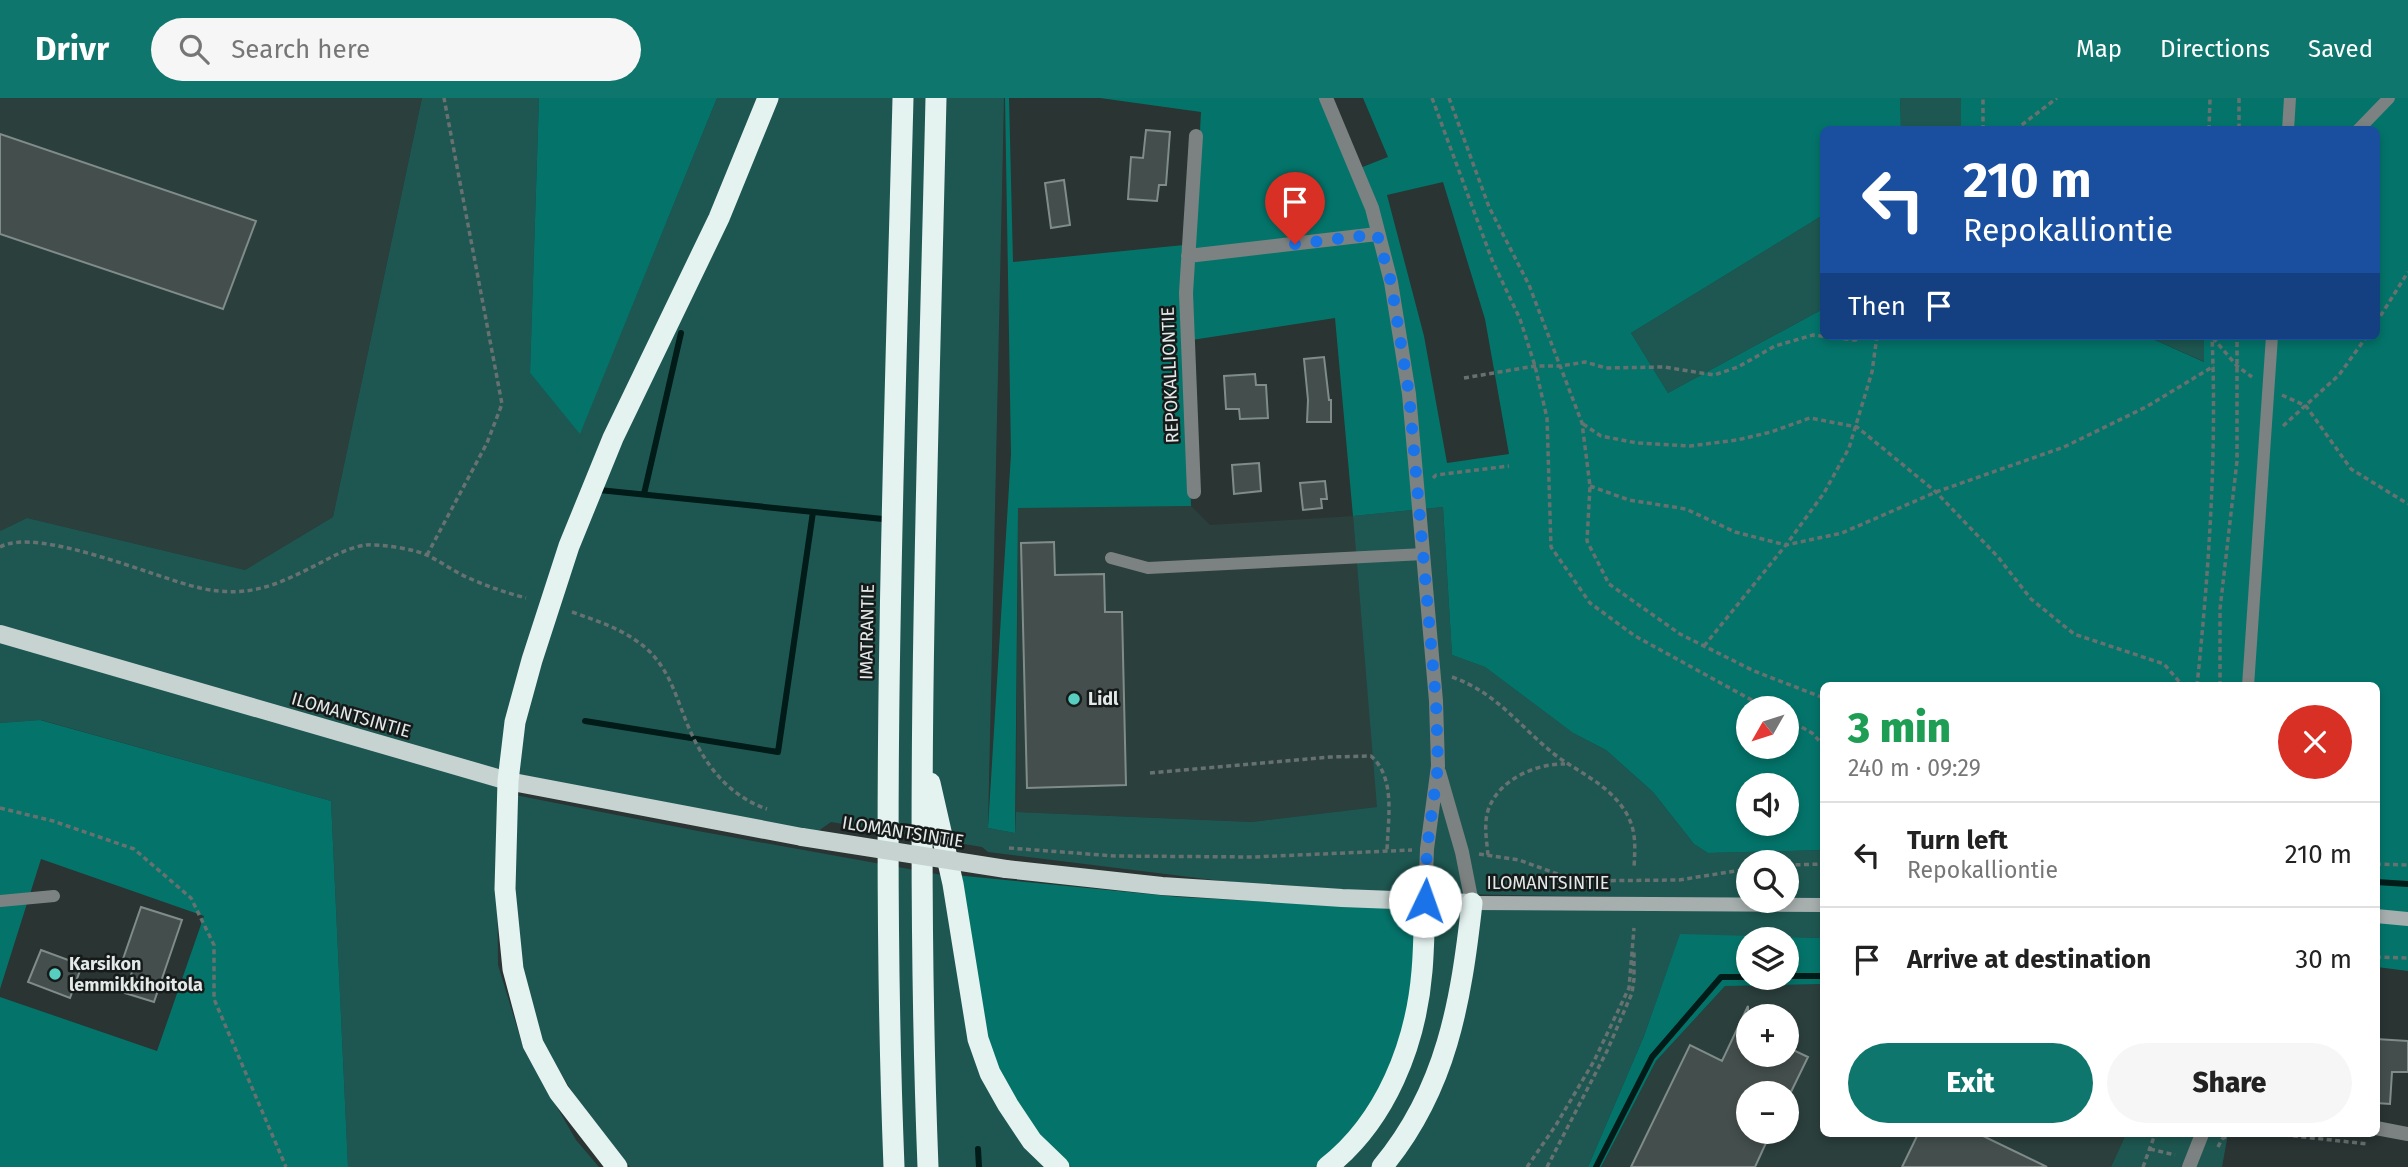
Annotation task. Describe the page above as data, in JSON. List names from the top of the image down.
{
  "streets": {
    "highway": ["IMATRANTIE"],
    "main road": ["ILOMANTSINTIE"],
    "street": ["REPOKALLIONTIE"]
  },
  "places": ["Lidl", "Karsikon lemmikkihoitola"],
  "north": "bottom left",
  "page": {
    "header": "Drivr",
    "search": "Search here",
    "nav": ["Map", "Directions", "Saved"],
    "turn": ["210 m", "Repokalliontie"],
    "then": "Then",
    "heading": ["3 min", "240 m · 09:29"],
    "map_buttons": ["+", "−"],
    "list": [
      {
        "name": "Turn left",
        "note": "Repokalliontie",
        "value": "210 m"
      },
      {
        "name": "Arrive at destination",
        "value": "30 m"
      }
    ],
    "buttons": ["Exit", "Share"]
  }
}
